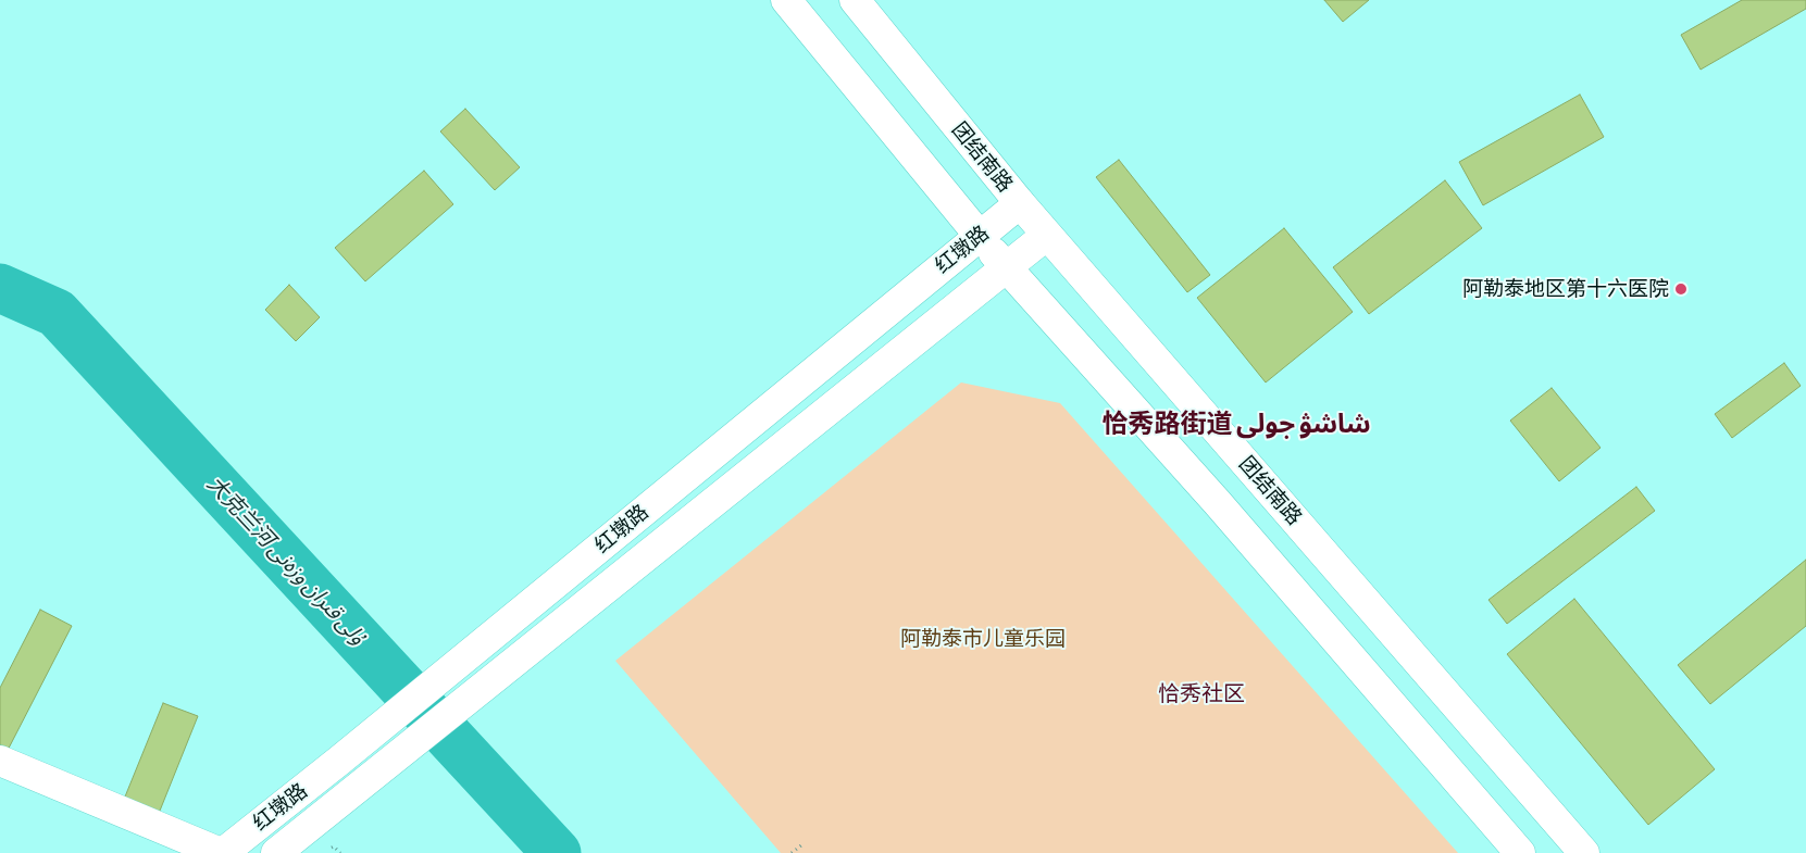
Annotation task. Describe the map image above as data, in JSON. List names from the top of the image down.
{
  "streets": {
    "main road": ["团结南路", "红墩路"]
  },
  "crossings": [
    ["团结南路", "红墩路"]
  ],
  "districts": ["恰秀路街道 شاشۋ جولى", "恰秀社区"],
  "water": ["大克兰河 ۇلى قىران وزەنى"],
  "parks": ["阿勒泰市儿童乐园"],
  "places": ["阿勒泰地区第十六医院"]
}
